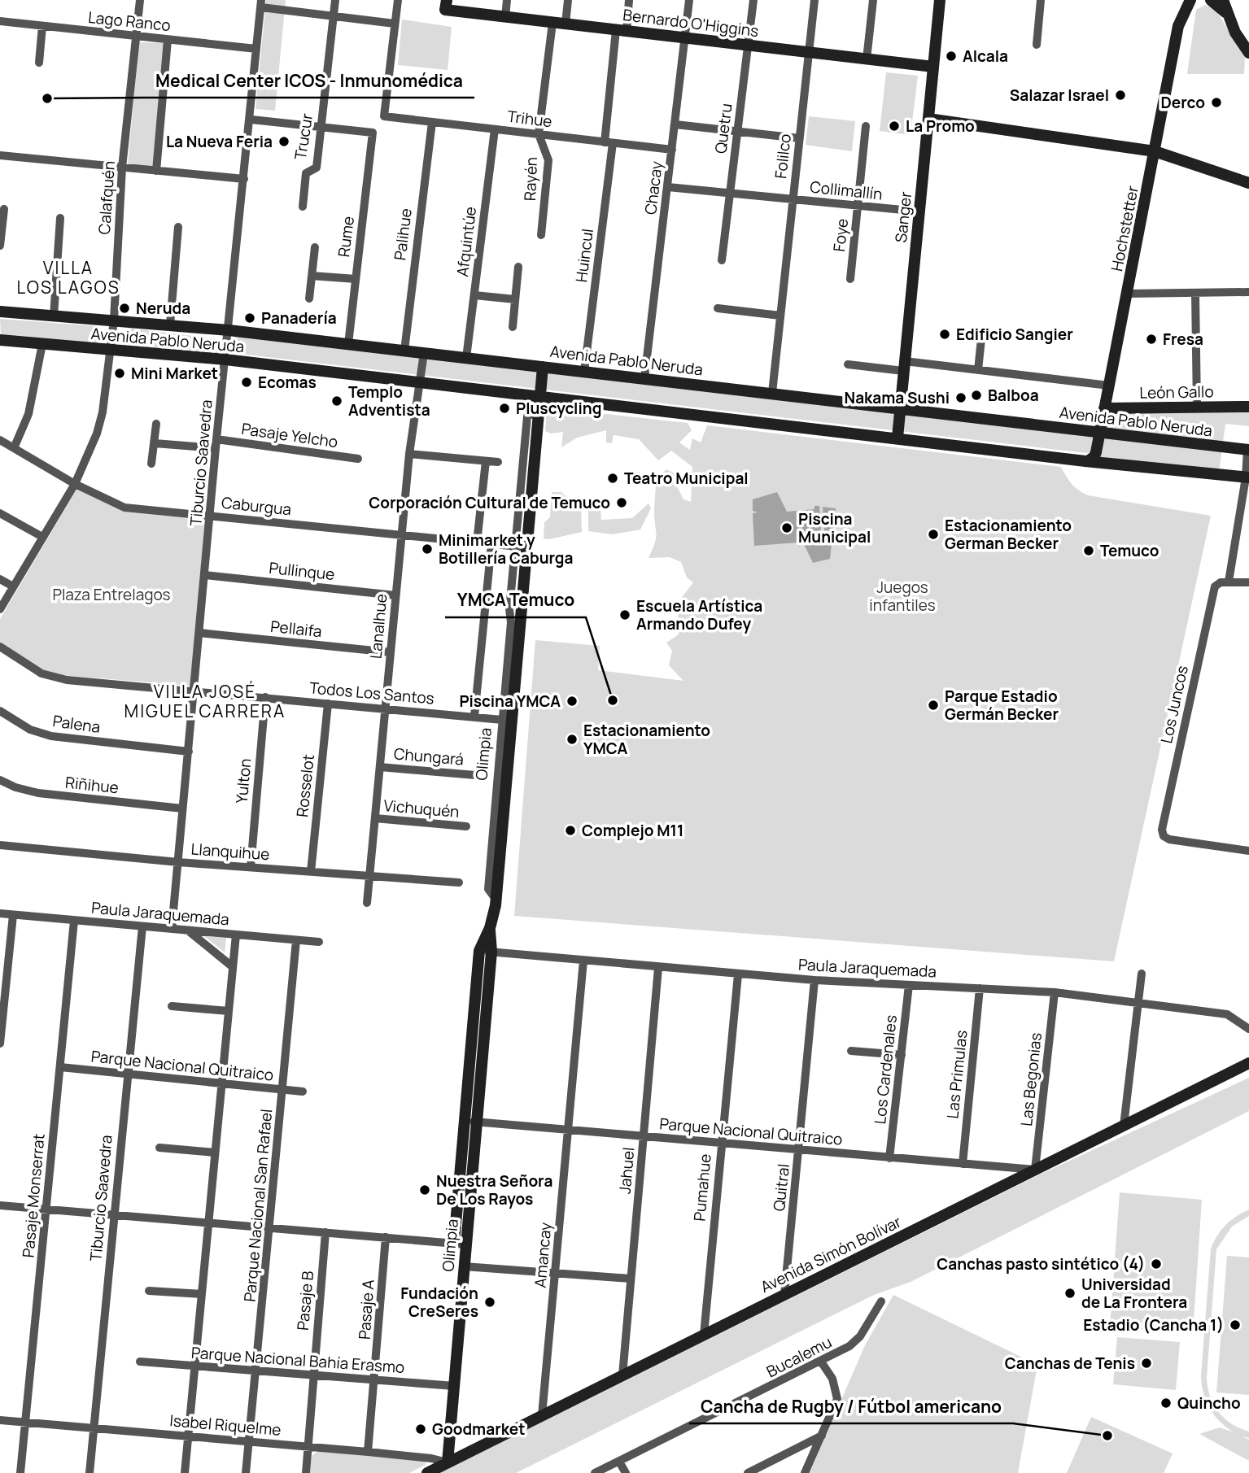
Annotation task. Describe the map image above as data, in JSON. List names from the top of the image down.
{
  "streets": {
    "street": [
      "Lago Ranco",
      "Bernardo O'Higgins",
      "Trihue",
      "Quetru",
      "Trucur",
      "Folilco",
      "Rayén",
      "Chacay",
      "Collimallín",
      "Calafquén",
      "Sanger",
      "Hochstetter",
      "Palihue",
      "Foye",
      "Rume",
      "Afquintúe",
      "Huincul",
      "Avenida Pablo Neruda",
      "León Gallo",
      "Pasaje Yelcho",
      "Tiburcio Saavedra",
      "Caburgua",
      "Pullinque",
      "Lanalhue",
      "Pellaifa",
      "Todos Los Santos",
      "Los Juncos",
      "Palena",
      "Olimpia",
      "Chungará",
      "Yulton",
      "Riñihue",
      "Rosselot",
      "Vichuquén",
      "Llanquihue",
      "Paula Jaraquemada",
      "Parque Nacional Quitraico",
      "Los Cardenales",
      "Las Primulas",
      "Las Begonias",
      "Jahuel",
      "Pumahue",
      "Quitral",
      "Pasaje Monserrat",
      "Parque Nacional San Rafael",
      "Avenida Simón Bolívar",
      "Amancay",
      "Pasaje B",
      "Pasaje A",
      "Bucalemu",
      "Parque Nacional Bahía Erasmo",
      "Isabel Riquelme"
    ]
  },
  "crossings": [
    ["Lago Ranco", "Calafquén"],
    ["Lago Ranco", "Tiburcio Saavedra"],
    ["Bernardo O'Higgins", "Quetru"],
    ["Bernardo O'Higgins", "Folilco"],
    ["Bernardo O'Higgins", "Rayén"],
    ["Bernardo O'Higgins", "Chacay"],
    ["Bernardo O'Higgins", "Sanger"],
    ["Bernardo O'Higgins", "Huincul"],
    ["Trihue", "Rayén"],
    ["Trihue", "Chacay"],
    ["Trihue", "Palihue"],
    ["Trihue", "Afquintúe"],
    ["Trihue", "Huincul"],
    ["Quetru", "Collimallín"],
    ["Trucur", "Rume"],
    ["Folilco", "Collimallín"],
    ["Folilco", "Avenida Pablo Neruda"],
    ["Chacay", "Collimallín"],
    ["Chacay", "Avenida Pablo Neruda"],
    ["Collimallín", "Sanger"],
    ["Collimallín", "Foye"],
    ["Calafquén", "Avenida Pablo Neruda"],
    ["Calafquén", "Caburgua"],
    ["Sanger", "Avenida Pablo Neruda"],
    ["Hochstetter", "Avenida Pablo Neruda"],
    ["Hochstetter", "León Gallo"],
    ["Palihue", "Avenida Pablo Neruda"],
    ["Rume", "Avenida Pablo Neruda"],
    ["Afquintúe", "Avenida Pablo Neruda"],
    ["Huincul", "Avenida Pablo Neruda"],
    ["Avenida Pablo Neruda", "Tiburcio Saavedra"],
    ["Avenida Pablo Neruda", "Lanalhue"],
    ["Avenida Pablo Neruda", "Los Juncos"],
    ["Avenida Pablo Neruda", "Olimpia"],
    ["Pasaje Yelcho", "Tiburcio Saavedra"],
    ["Tiburcio Saavedra", "Caburgua"],
    ["Tiburcio Saavedra", "Pullinque"],
    ["Tiburcio Saavedra", "Pellaifa"],
    ["Tiburcio Saavedra", "Todos Los Santos"],
    ["Tiburcio Saavedra", "Palena"],
    ["Tiburcio Saavedra", "Riñihue"],
    ["Tiburcio Saavedra", "Llanquihue"],
    ["Tiburcio Saavedra", "Paula Jaraquemada"],
    ["Tiburcio Saavedra", "Parque Nacional Quitraico"],
    ["Tiburcio Saavedra", "Isabel Riquelme"],
    ["Caburgua", "Lanalhue"],
    ["Caburgua", "Olimpia"],
    ["Pullinque", "Lanalhue"],
    ["Lanalhue", "Pellaifa"],
    ["Lanalhue", "Todos Los Santos"],
    ["Lanalhue", "Chungará"],
    ["Lanalhue", "Vichuquén"],
    ["Lanalhue", "Llanquihue"],
    ["Todos Los Santos", "Olimpia"],
    ["Todos Los Santos", "Yulton"],
    ["Todos Los Santos", "Rosselot"],
    ["Olimpia", "Paula Jaraquemada"],
    ["Olimpia", "Parque Nacional Quitraico"],
    ["Olimpia", "Avenida Simón Bolívar"],
    ["Olimpia", "Parque Nacional Bahía Erasmo"],
    ["Olimpia", "Isabel Riquelme"],
    ["Yulton", "Llanquihue"],
    ["Rosselot", "Llanquihue"],
    ["Paula Jaraquemada", "Los Cardenales"],
    ["Paula Jaraquemada", "Las Primulas"],
    ["Paula Jaraquemada", "Las Begonias"],
    ["Paula Jaraquemada", "Jahuel"],
    ["Paula Jaraquemada", "Pumahue"],
    ["Paula Jaraquemada", "Quitral"],
    ["Paula Jaraquemada", "Pasaje Monserrat"],
    ["Paula Jaraquemada", "Parque Nacional San Rafael"],
    ["Paula Jaraquemada", "Amancay"],
    ["Parque Nacional Quitraico", "Los Cardenales"],
    ["Parque Nacional Quitraico", "Las Primulas"],
    ["Parque Nacional Quitraico", "Las Begonias"],
    ["Parque Nacional Quitraico", "Jahuel"],
    ["Parque Nacional Quitraico", "Pumahue"],
    ["Parque Nacional Quitraico", "Quitral"],
    ["Parque Nacional Quitraico", "Pasaje Monserrat"],
    ["Parque Nacional Quitraico", "Parque Nacional San Rafael"],
    ["Parque Nacional Quitraico", "Avenida Simón Bolívar"],
    ["Parque Nacional Quitraico", "Amancay"],
    ["Las Begonias", "Avenida Simón Bolívar"],
    ["Jahuel", "Avenida Simón Bolívar"],
    ["Pumahue", "Avenida Simón Bolívar"],
    ["Quitral", "Avenida Simón Bolívar"],
    ["Pasaje Monserrat", "Isabel Riquelme"],
    ["Parque Nacional San Rafael", "Parque Nacional Bahía Erasmo"],
    ["Parque Nacional San Rafael", "Isabel Riquelme"],
    ["Avenida Simón Bolívar", "Amancay"],
    ["Avenida Simón Bolívar", "Isabel Riquelme"],
    ["Pasaje B", "Parque Nacional Bahía Erasmo"],
    ["Pasaje B", "Isabel Riquelme"],
    ["Pasaje A", "Parque Nacional Bahía Erasmo"],
    ["Pasaje A", "Isabel Riquelme"]
  ],
  "districts": ["VILLA LOS LAGOS", "VILLA JOSÉ MIGUEL CARRERA"],
  "parks": ["Juegos infantiles", "Plaza Entrelagos"],
  "places": [
    "Alcala",
    "Salazar Israel",
    "Medical Center ICOS - Inmunomédica",
    "Derco",
    "La Promo",
    "La Nueva Feria",
    "Neruda",
    "Panadería",
    "Edificio Sangier",
    "Fresa",
    "Mini Market",
    "Ecomas",
    "Balboa",
    "Nakama Sushi",
    "Templo Adventista",
    "Pluscycling",
    "Teatro Municipal",
    "Corporación Cultural de Temuco",
    "Piscina Municipal",
    "Estacionamiento German Becker",
    "Minimarket y Botillería Caburga",
    "Temuco",
    "Escuela Artística Armando Dufey",
    "YMCA Temuco",
    "Piscina YMCA",
    "Parque Estadio Germán Becker",
    "Estacionamiento YMCA",
    "Complejo M11",
    "Nuestra Señora De Los Rayos",
    "Canchas pasto sintético (4)",
    "Universidad de La Frontera",
    "Fundación CreSeres",
    "Estadio (Cancha 1)",
    "Canchas de Tenis",
    "Quincho",
    "Goodmarket",
    "Cancha de Rugby / Fútbol americano"
  ]
}
